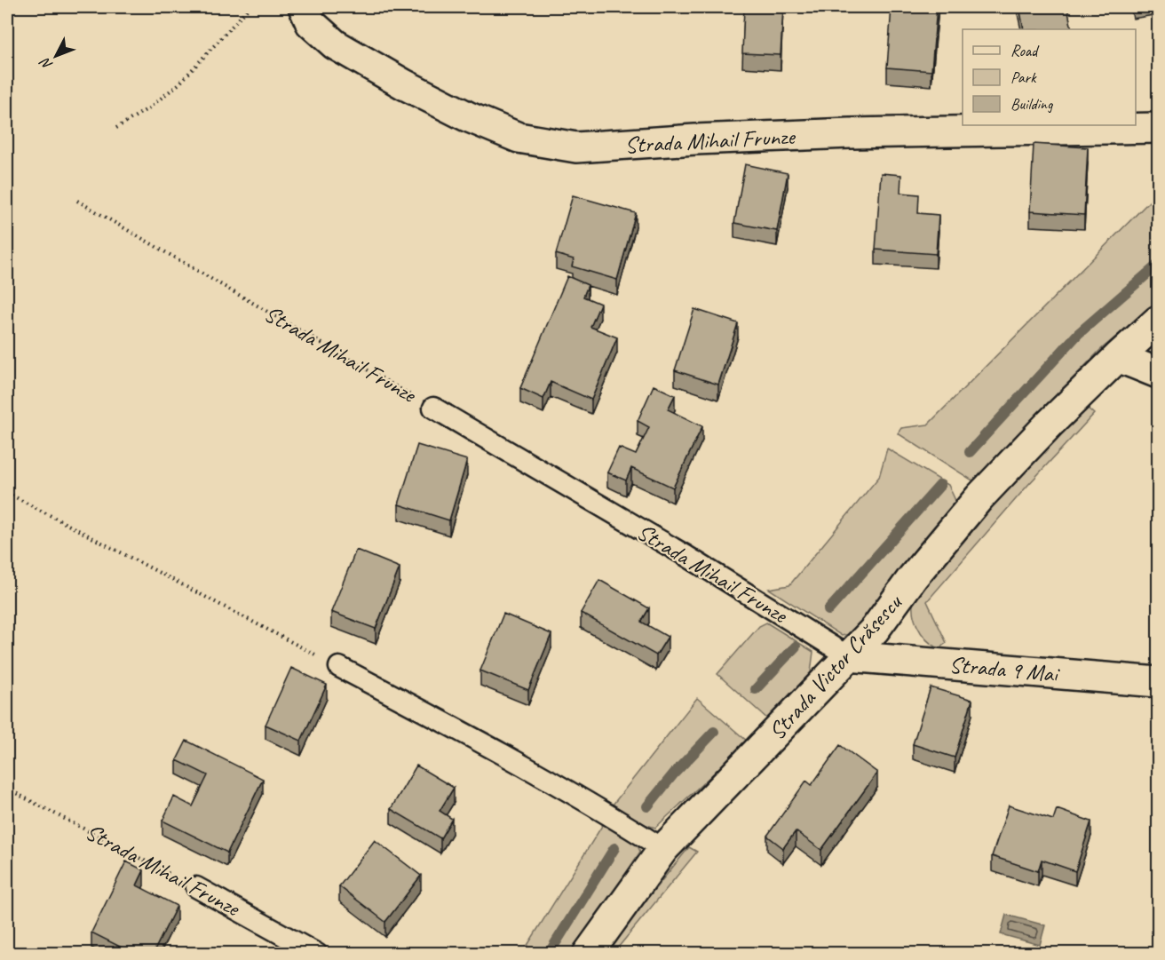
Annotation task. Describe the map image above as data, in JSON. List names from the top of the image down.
{
  "streets": {
    "street": ["Strada Mihail Frunze", "Strada Victor Crăsescu", "Strada 9 Mai"]
  },
  "crossings": [
    ["Strada Mihail Frunze", "Strada Victor Crăsescu"],
    ["Strada Mihail Frunze", "Strada 9 Mai"],
    ["Strada Victor Crăsescu", "Strada 9 Mai"]
  ],
  "legend": ["Road", "Park", "Building"],
  "north": "bottom left"
}
